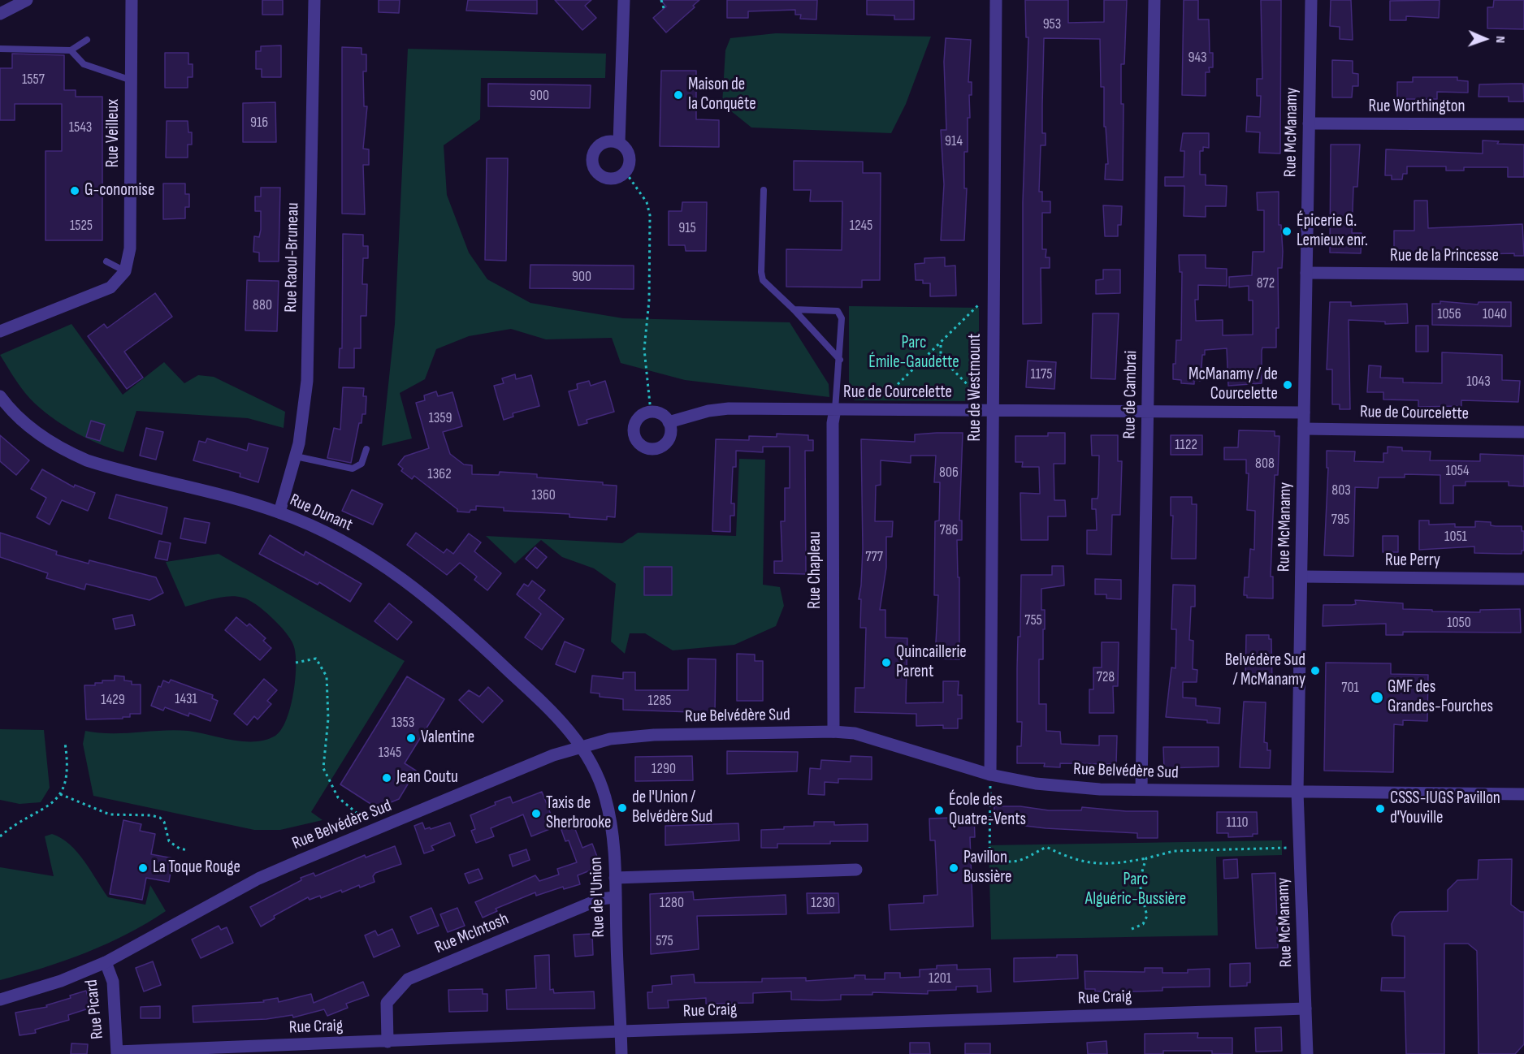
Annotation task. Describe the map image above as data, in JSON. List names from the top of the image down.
{
  "streets": {
    "street": [
      "Rue Worthington",
      "Rue McManamy",
      "Rue Veilleux",
      "Rue de la Princesse",
      "Rue Raoul-Bruneau",
      "Rue de Westmount",
      "Rue de Courcelette",
      "Rue de Cambrai",
      "Rue Dunant",
      "Rue Perry",
      "Rue Chapleau",
      "Rue Belvédère Sud",
      "Rue de l'Union",
      "Rue McIntosh",
      "Rue Craig",
      "Rue Picard"
    ]
  },
  "crossings": [
    ["Rue Worthington", "Rue McManamy"],
    ["Rue McManamy", "Rue de la Princesse"],
    ["Rue McManamy", "Rue de Courcelette"],
    ["Rue McManamy", "Rue Perry"],
    ["Rue McManamy", "Rue Belvédère Sud"],
    ["Rue McManamy", "Rue Craig"],
    ["Rue Raoul-Bruneau", "Rue Dunant"],
    ["Rue de Westmount", "Rue de Courcelette"],
    ["Rue de Westmount", "Rue Belvédère Sud"],
    ["Rue de Courcelette", "Rue de Cambrai"],
    ["Rue de Courcelette", "Rue Chapleau"],
    ["Rue de Cambrai", "Rue Belvédère Sud"],
    ["Rue Dunant", "Rue Belvédère Sud"],
    ["Rue Dunant", "Rue de l'Union"],
    ["Rue Chapleau", "Rue Belvédère Sud"],
    ["Rue Belvédère Sud", "Rue de l'Union"],
    ["Rue Belvédère Sud", "Rue Picard"],
    ["Rue de l'Union", "Rue McIntosh"],
    ["Rue de l'Union", "Rue Craig"],
    ["Rue McIntosh", "Rue Craig"],
    ["Rue Craig", "Rue Picard"]
  ],
  "parks": ["Parc Émile-Gaudette", "Parc Alguéric-Bussière"],
  "places": [
    "Maison de la Conquête",
    "G-conomise",
    "Épicerie G. Lemieux enr.",
    "McManamy / de Courcelette",
    "Quincaillerie Parent",
    "Belvédère Sud / McManamy",
    "GMF des Grandes-Fourches",
    "Valentine",
    "Jean Coutu",
    "de l'Union / Belvédère Sud",
    "CSSS-IUGS Pavillon d'Youville",
    "École des Quatre-Vents",
    "Taxis de Sherbrooke",
    "La Toque Rouge",
    "Pavillon Bussière"
  ],
  "house_numbers": [
    "953",
    "943",
    "1557",
    "900",
    "916",
    "1543",
    "914",
    "1525",
    "1245",
    "915",
    "900",
    "872",
    "880",
    "1056",
    "1040",
    "1175",
    "1043",
    "1359",
    "1122",
    "808",
    "1054",
    "806",
    "1362",
    "803",
    "1360",
    "795",
    "786",
    "1051",
    "777",
    "755",
    "1050",
    "728",
    "701",
    "1431",
    "1429",
    "1285",
    "1353",
    "1345",
    "1290",
    "1110",
    "1280",
    "1230",
    "575",
    "1201"
  ],
  "north": "right"
}
